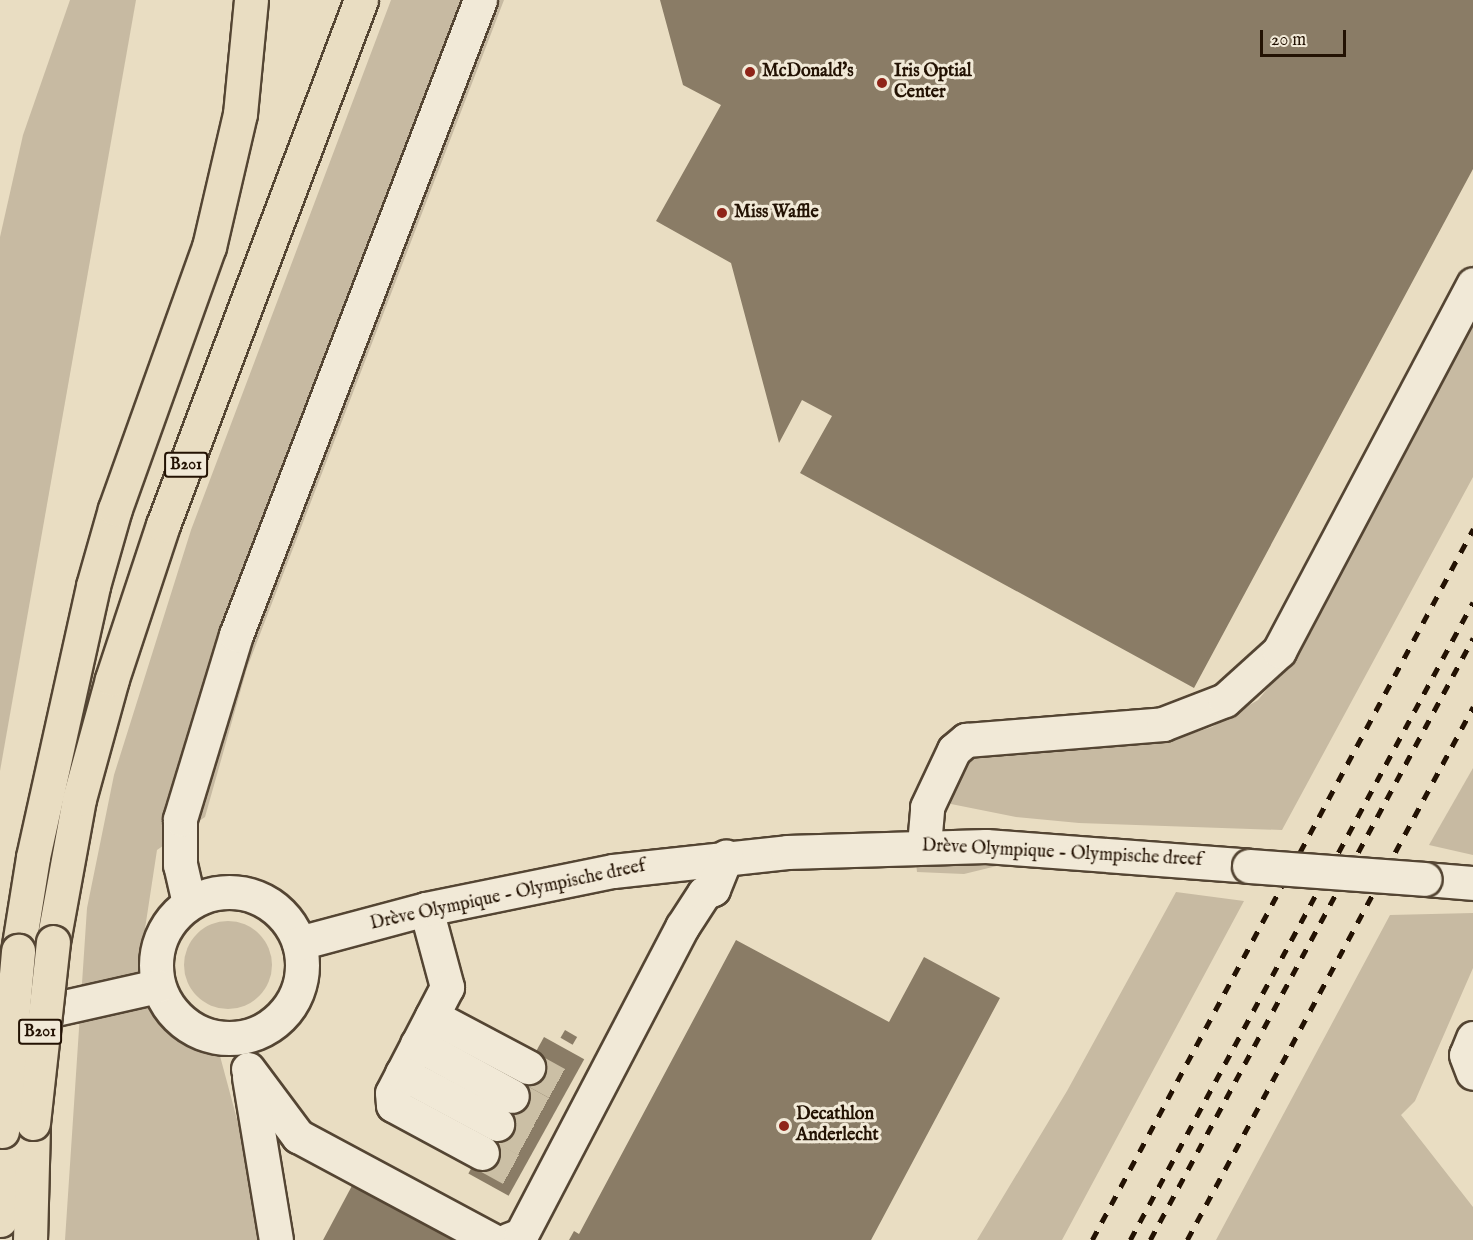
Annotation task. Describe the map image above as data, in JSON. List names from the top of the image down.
{
  "streets": {
    "highway": ["B201"],
    "street": ["Drève Olympique - Olympische dreef"]
  },
  "places": [
    "McDonald's",
    "Iris Optial Center",
    "Miss Waffle",
    "Decathlon Anderlecht"
  ],
  "scale_bar": "20 m"
}
